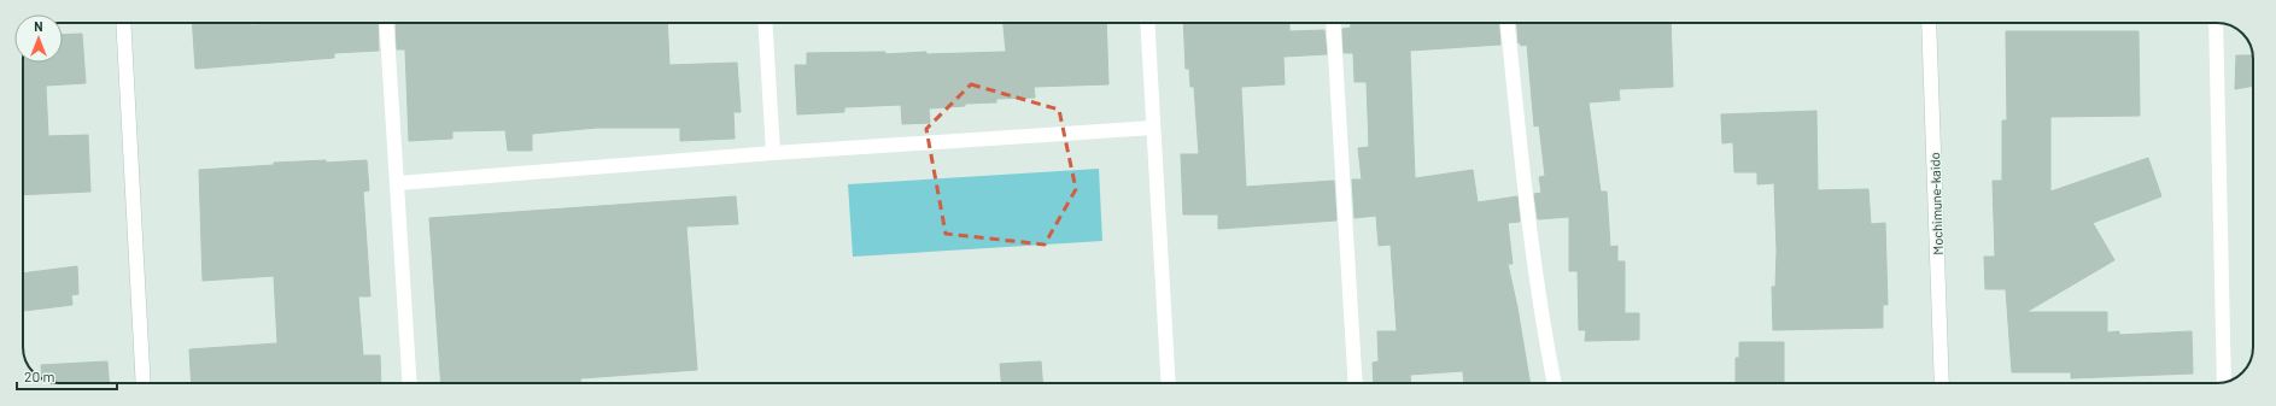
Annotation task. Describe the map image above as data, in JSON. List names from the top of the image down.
{
  "streets": {
    "street": ["Mochimune-kaido"]
  },
  "scale_bar": "20 m",
  "north": "top"
}
